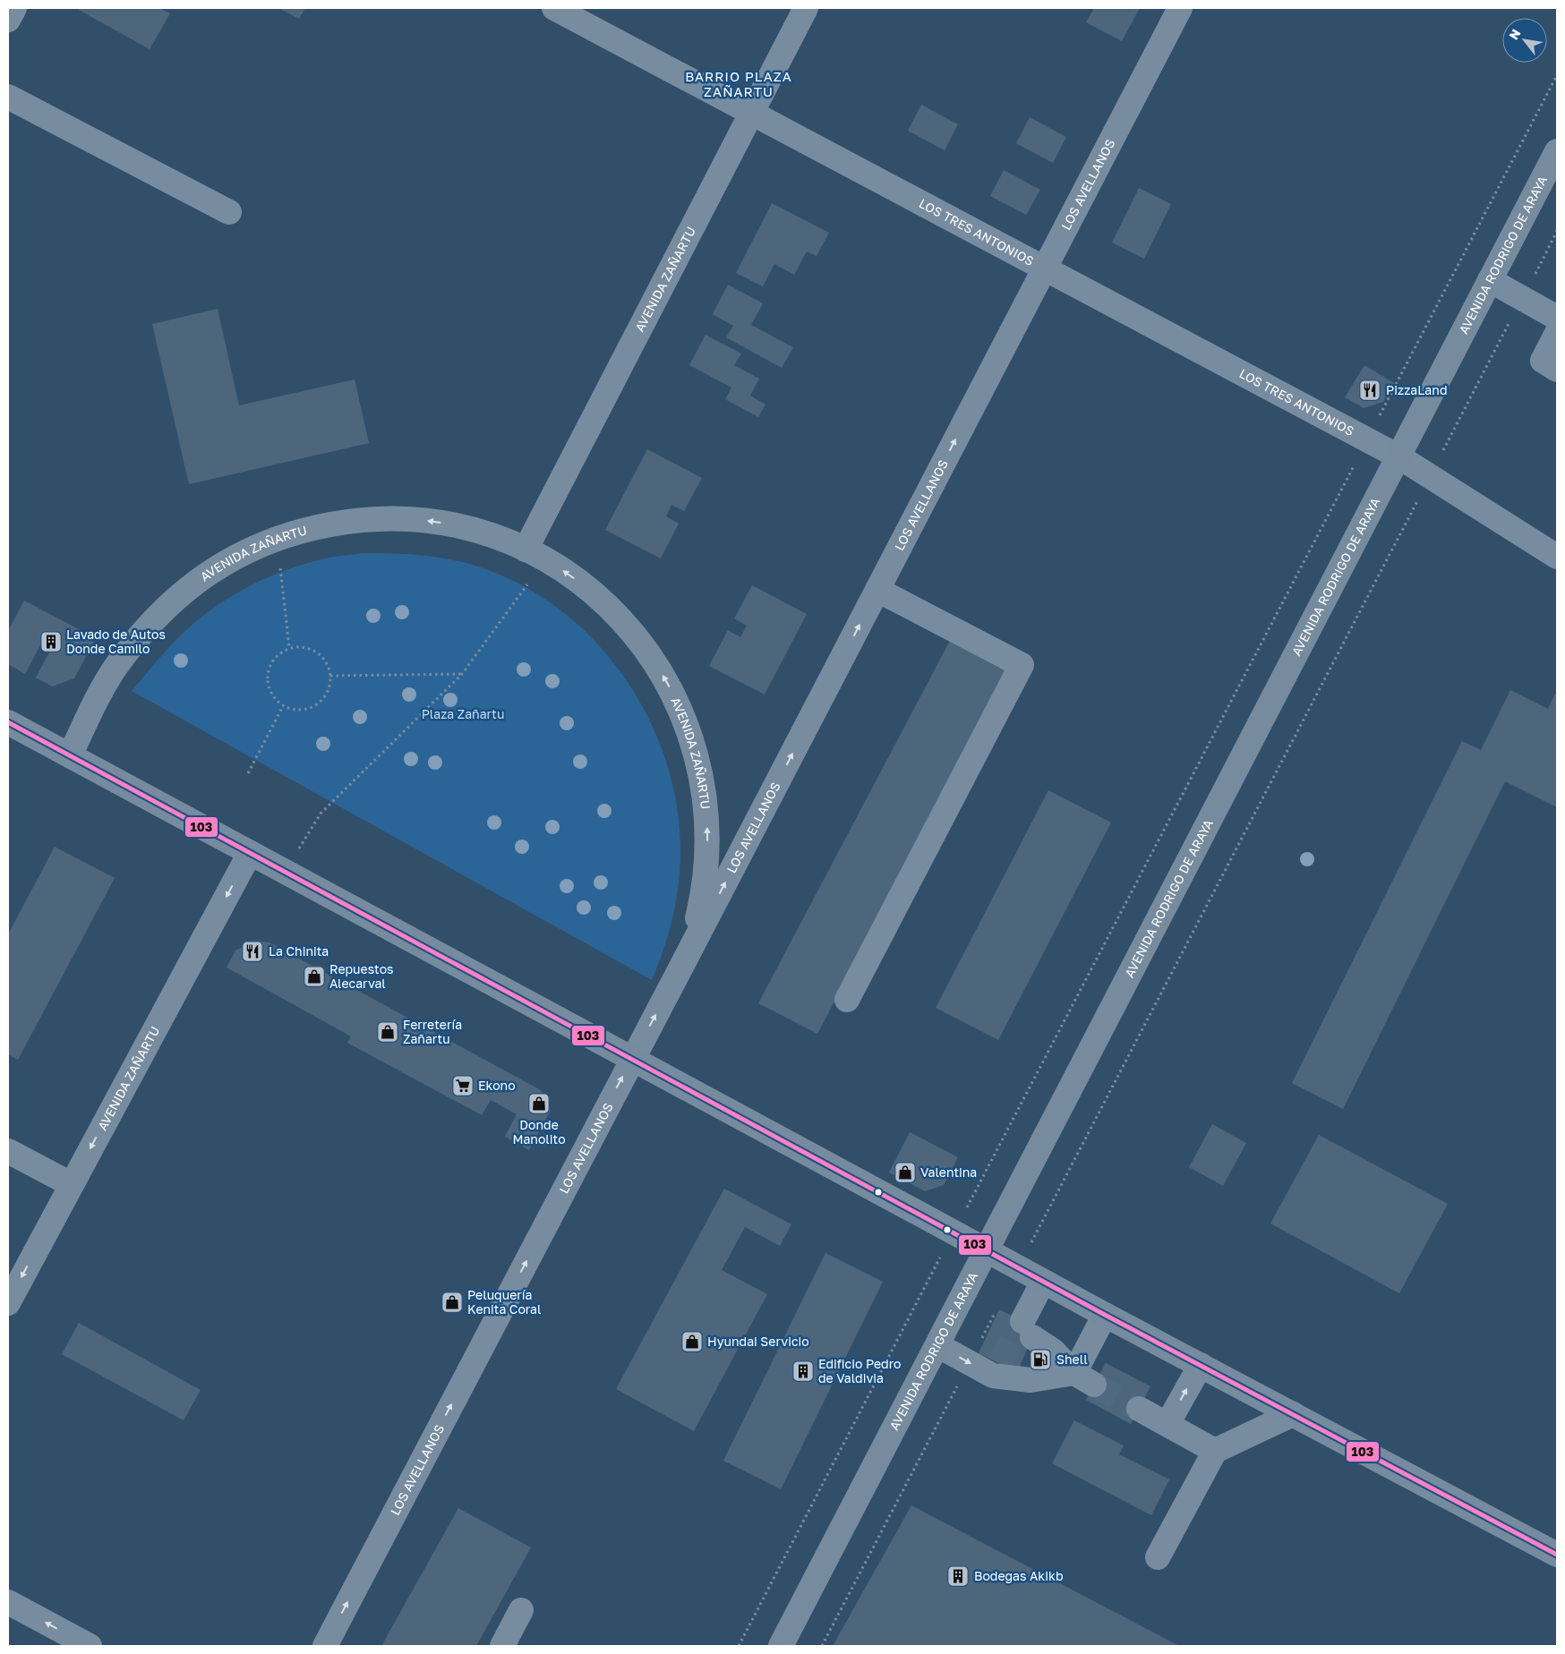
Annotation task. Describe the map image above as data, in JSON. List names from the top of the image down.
{
  "streets": {
    "main road": ["AVENIDA RODRIGO DE ARAYA"],
    "street": ["LOS AVELLANOS", "LOS TRES ANTONIOS", "AVENIDA ZAÑARTU"]
  },
  "crossings": [
    ["LOS AVELLANOS", "LOS TRES ANTONIOS"],
    ["LOS AVELLANOS", "AVENIDA ZAÑARTU"],
    ["LOS TRES ANTONIOS", "AVENIDA RODRIGO DE ARAYA"],
    ["LOS TRES ANTONIOS", "AVENIDA ZAÑARTU"]
  ],
  "one_way": ["LOS AVELLANOS"],
  "districts": ["BARRIO PLAZA ZAÑARTU"],
  "parks": ["Plaza Zañartu"],
  "places": {
    "restaurant": ["PizzaLand", "La Chinita"],
    "building": ["Lavado de Autos Donde Camilo", "Edificio Pedro de Valdivia", "Bodegas Akikb"],
    "shop": [
      "Repuestos Alecarval",
      "Ferretería Zañartu",
      "Donde Manolito",
      "Valentina",
      "Peluquería Kenita Coral",
      "Hyundai Servicio"
    ],
    "supermarket": ["Ekono"],
    "fuel station": ["Shell"]
  },
  "lines": ["transit line 103"],
  "north": "top left"
}
